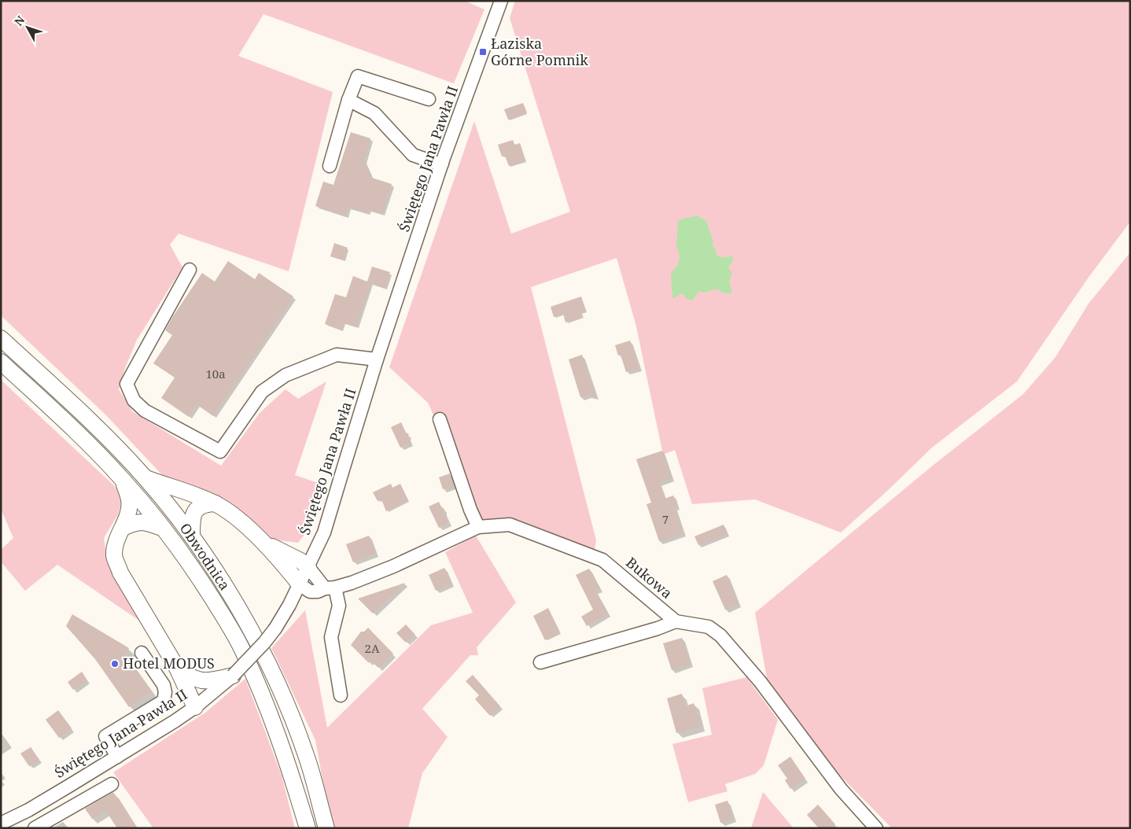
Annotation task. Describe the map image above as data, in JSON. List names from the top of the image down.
{
  "streets": {
    "main road": ["Obwodnica"],
    "street": ["Świętego Jana Pawła II", "Bukowa"]
  },
  "crossings": [
    ["Świętego Jana Pawła II", "Bukowa"]
  ],
  "places": {
    "transit": ["Łaziska Górne Pomnik"],
    "other": ["Hotel MODUS"]
  },
  "house_numbers": ["10a", "7", "2A"],
  "north": "top left"
}
